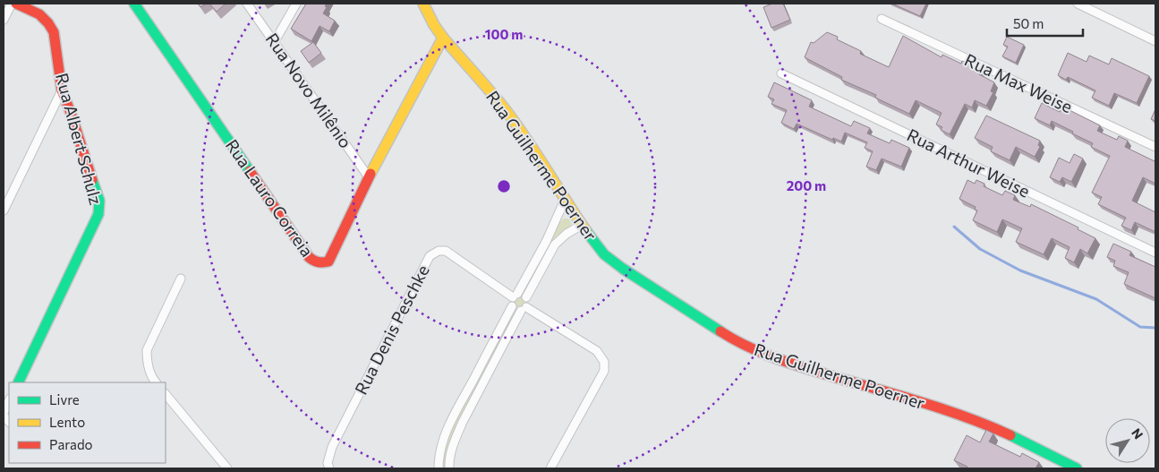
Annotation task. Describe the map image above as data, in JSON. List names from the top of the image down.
{
  "streets": {
    "street": [
      "Rua Max Weise",
      "Rua Novo Milênio",
      "Rua Albert Schulz",
      "Rua Arthur Weise",
      "Rua Guilherme Poerner",
      "Rua Lauro Correia",
      "Rua Denis Peschke"
    ]
  },
  "crossings": [
    ["Rua Novo Milênio", "Rua Lauro Correia"],
    ["Rua Guilherme Poerner", "Rua Lauro Correia"]
  ],
  "legend": ["Livre", "Lento", "Parado"],
  "scale_bar": "50 m",
  "north": "top right",
  "rings": ["100 m", "200 m"]
}
